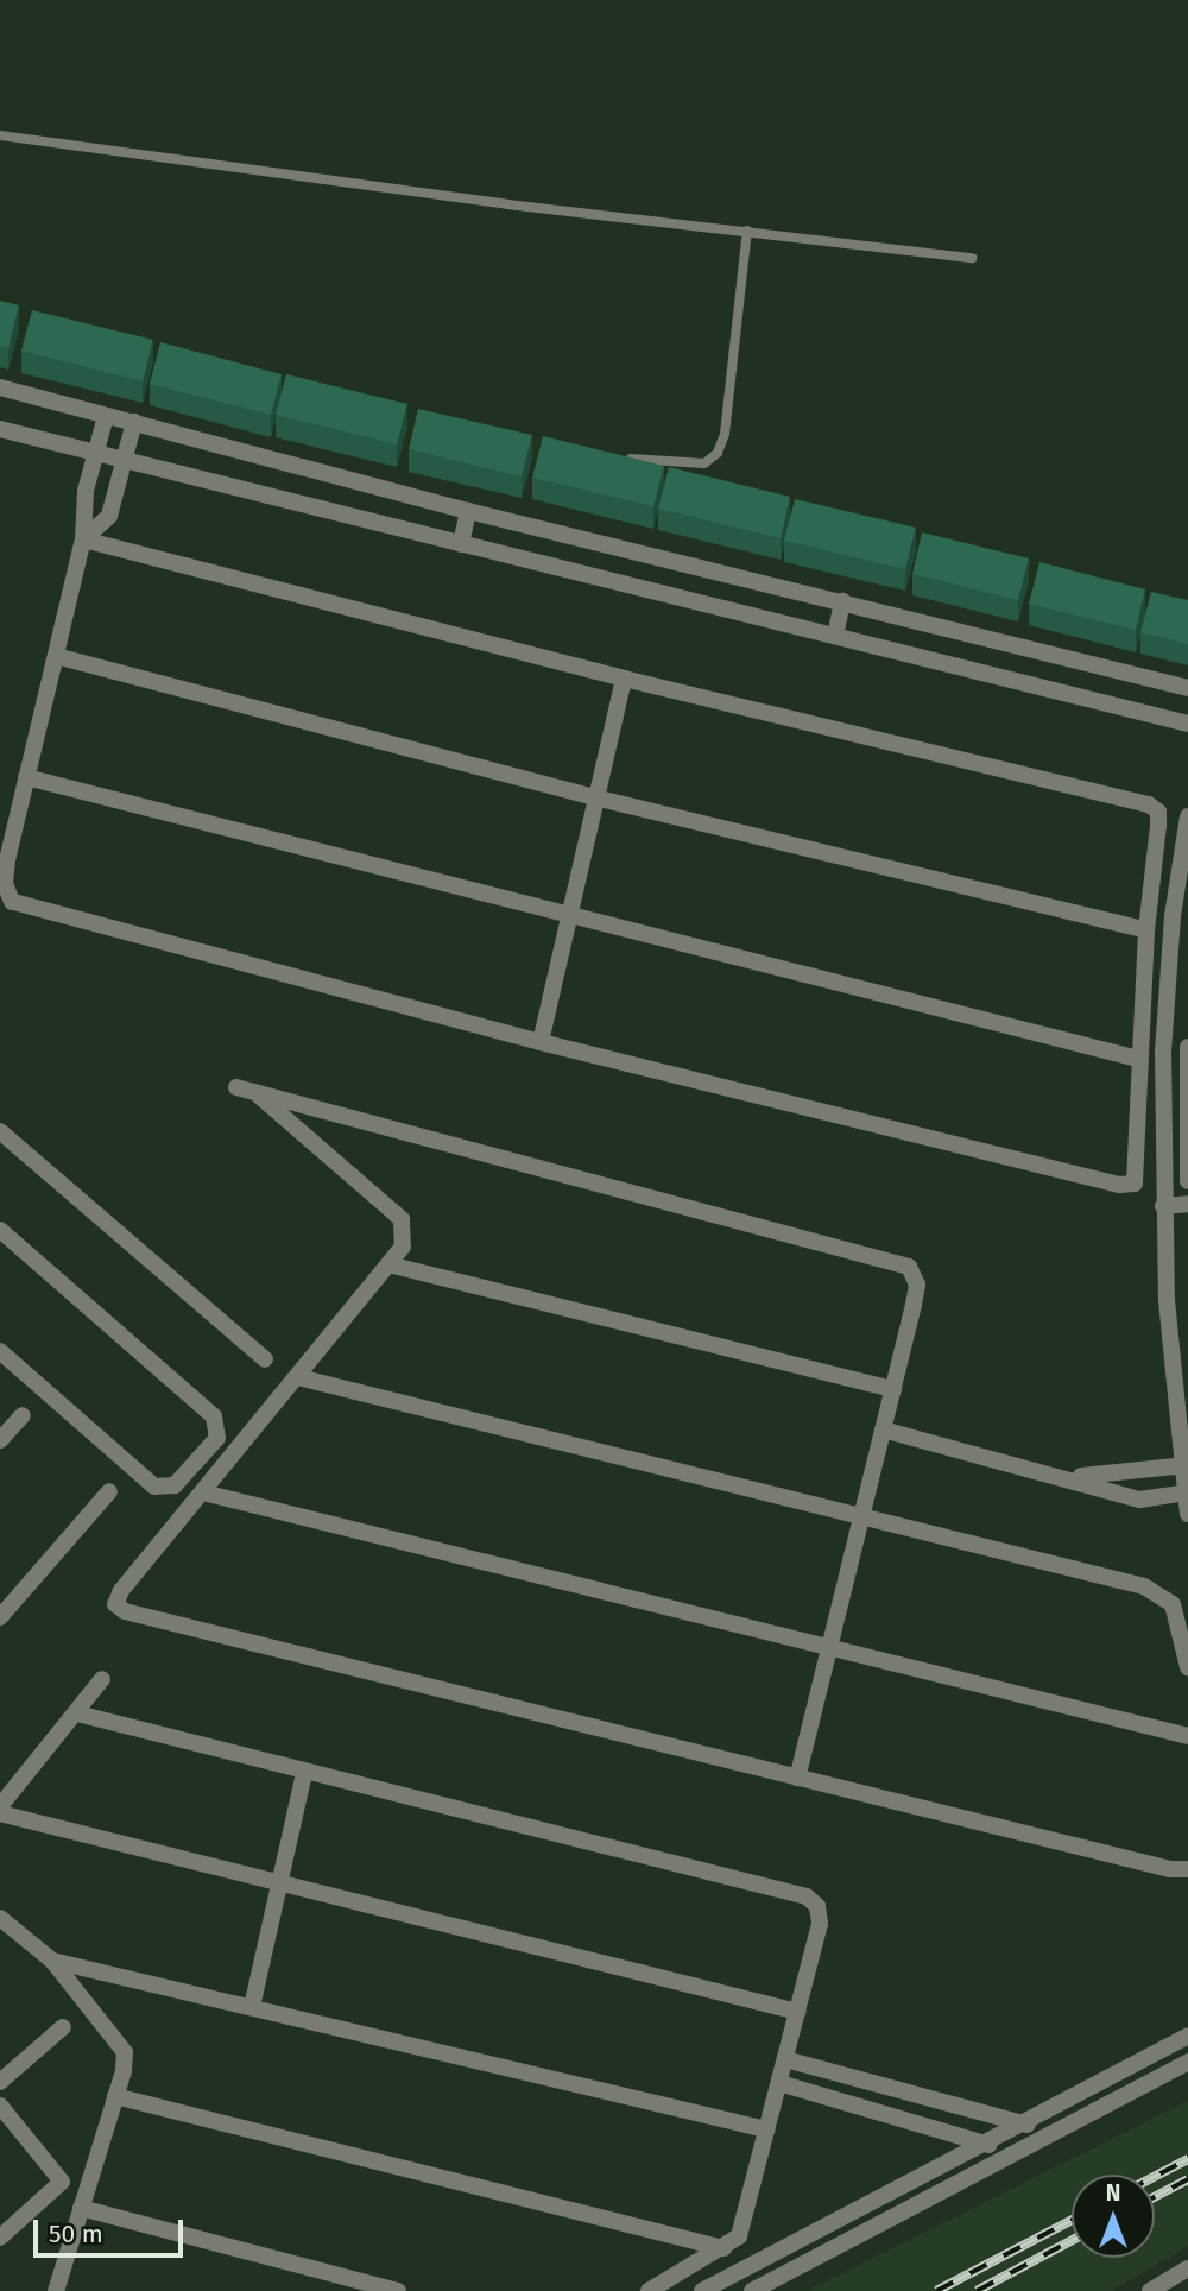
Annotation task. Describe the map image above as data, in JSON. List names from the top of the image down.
{
  "scale_bar": "50 m",
  "north": "top"
}
